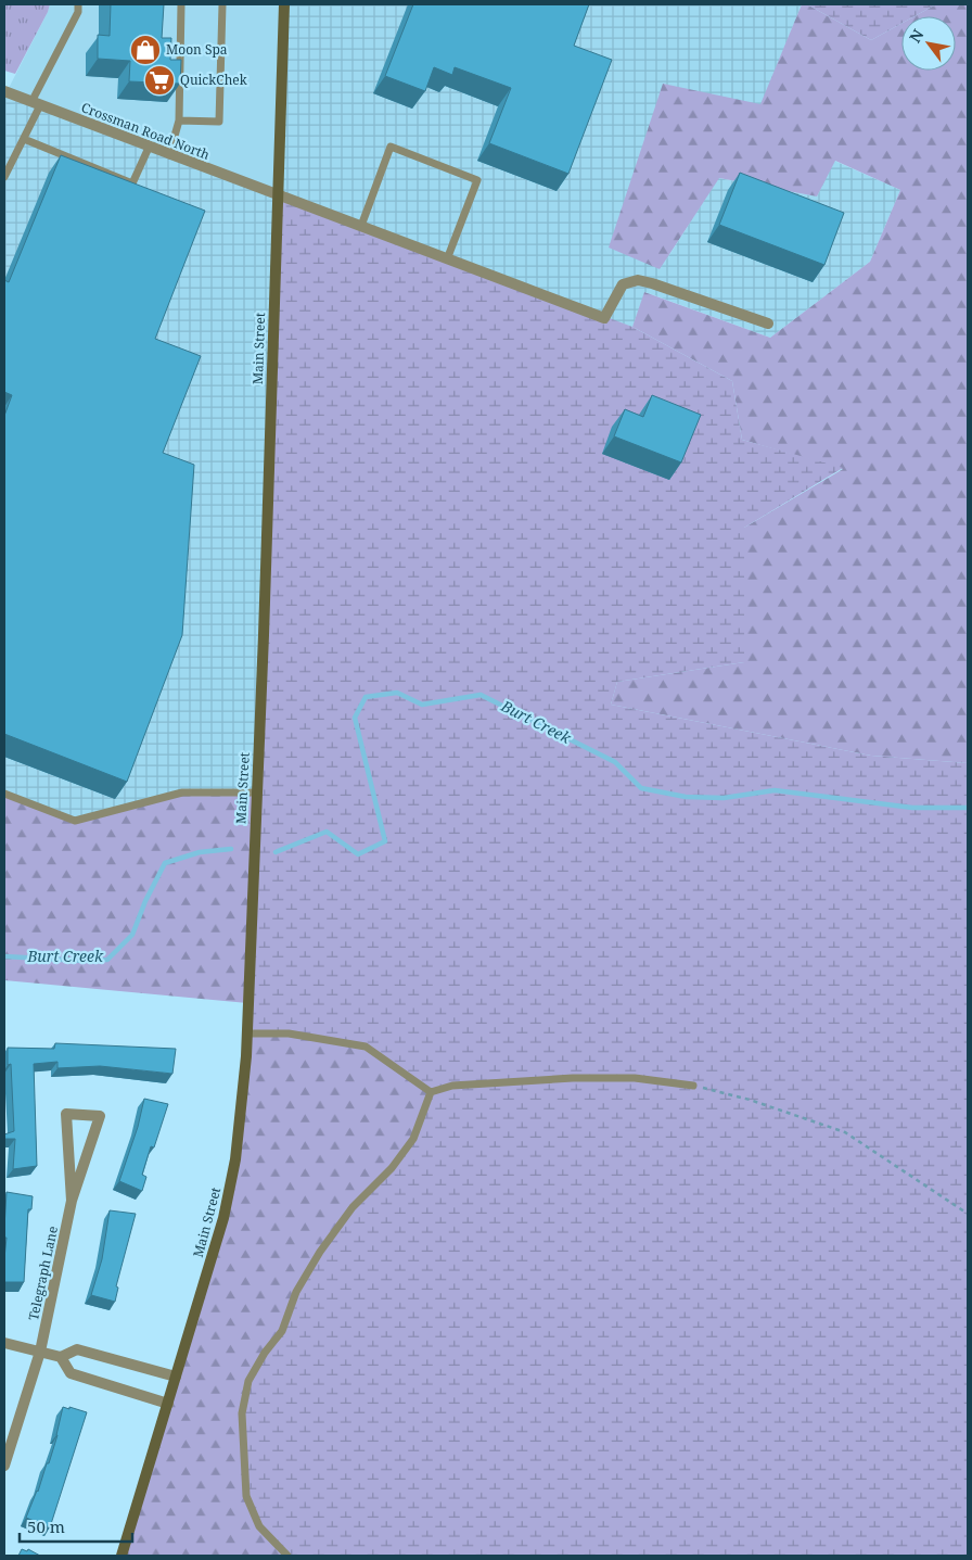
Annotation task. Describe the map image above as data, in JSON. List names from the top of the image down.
{
  "streets": {
    "main road": ["Main Street"],
    "street": ["Crossman Road North", "Telegraph Lane"]
  },
  "crossings": [
    ["Crossman Road North", "Main Street"]
  ],
  "water": ["Burt Creek"],
  "places": {
    "shop": ["Moon Spa"],
    "supermarket": ["QuickChek"]
  },
  "scale_bar": "50 m",
  "north": "top left"
}
